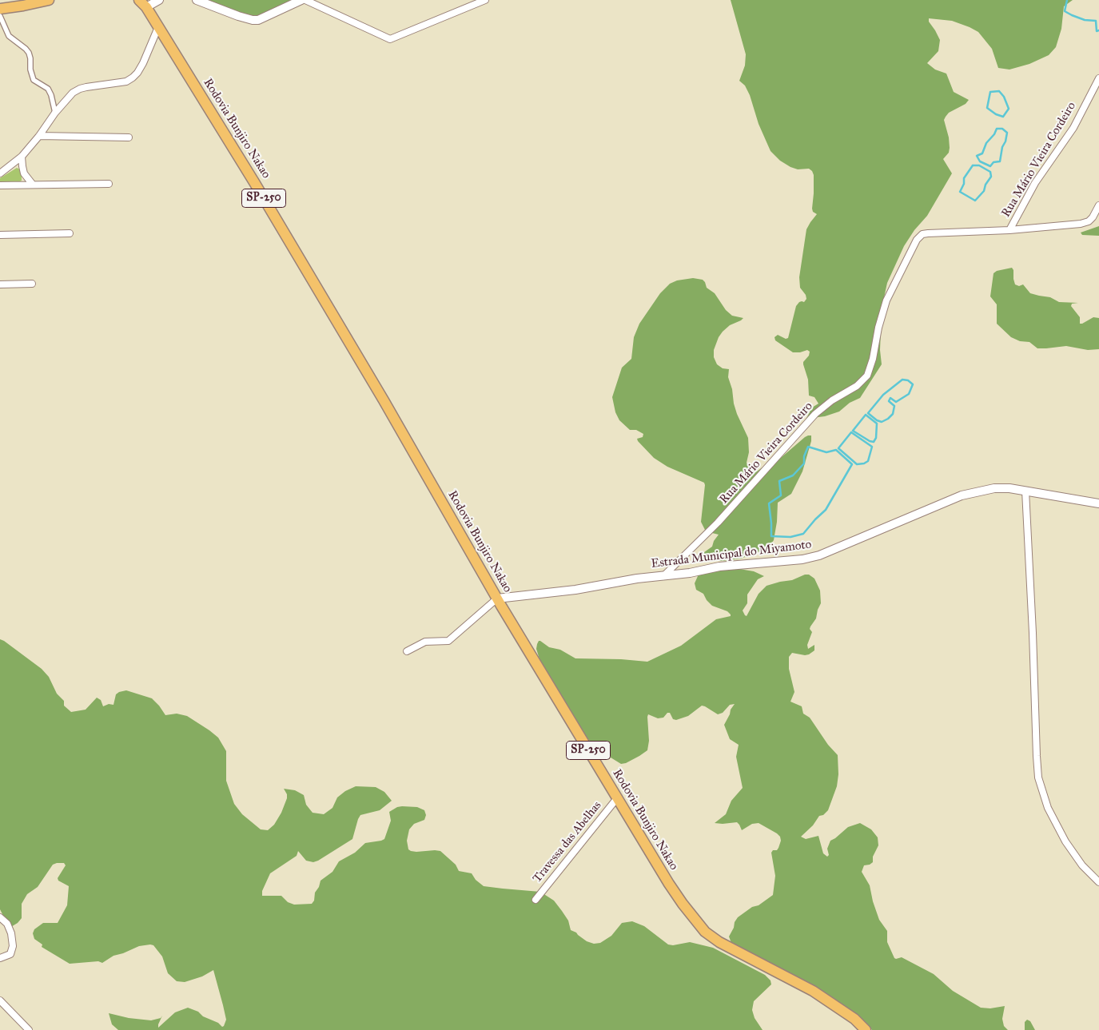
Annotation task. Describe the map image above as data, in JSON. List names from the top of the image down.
{
  "streets": {
    "main road": ["Rodovia Bunjiro Nakao", "SP-250"],
    "street": ["Rua Mário Vieira Cordeiro", "Estrada Municipal do Miyamoto", "Travessa das Abelhas"]
  },
  "crossings": [
    ["Rodovia Bunjiro Nakao", "Estrada Municipal do Miyamoto"],
    ["Rodovia Bunjiro Nakao", "Travessa das Abelhas"],
    ["Rua Mário Vieira Cordeiro", "Estrada Municipal do Miyamoto"]
  ]
}
